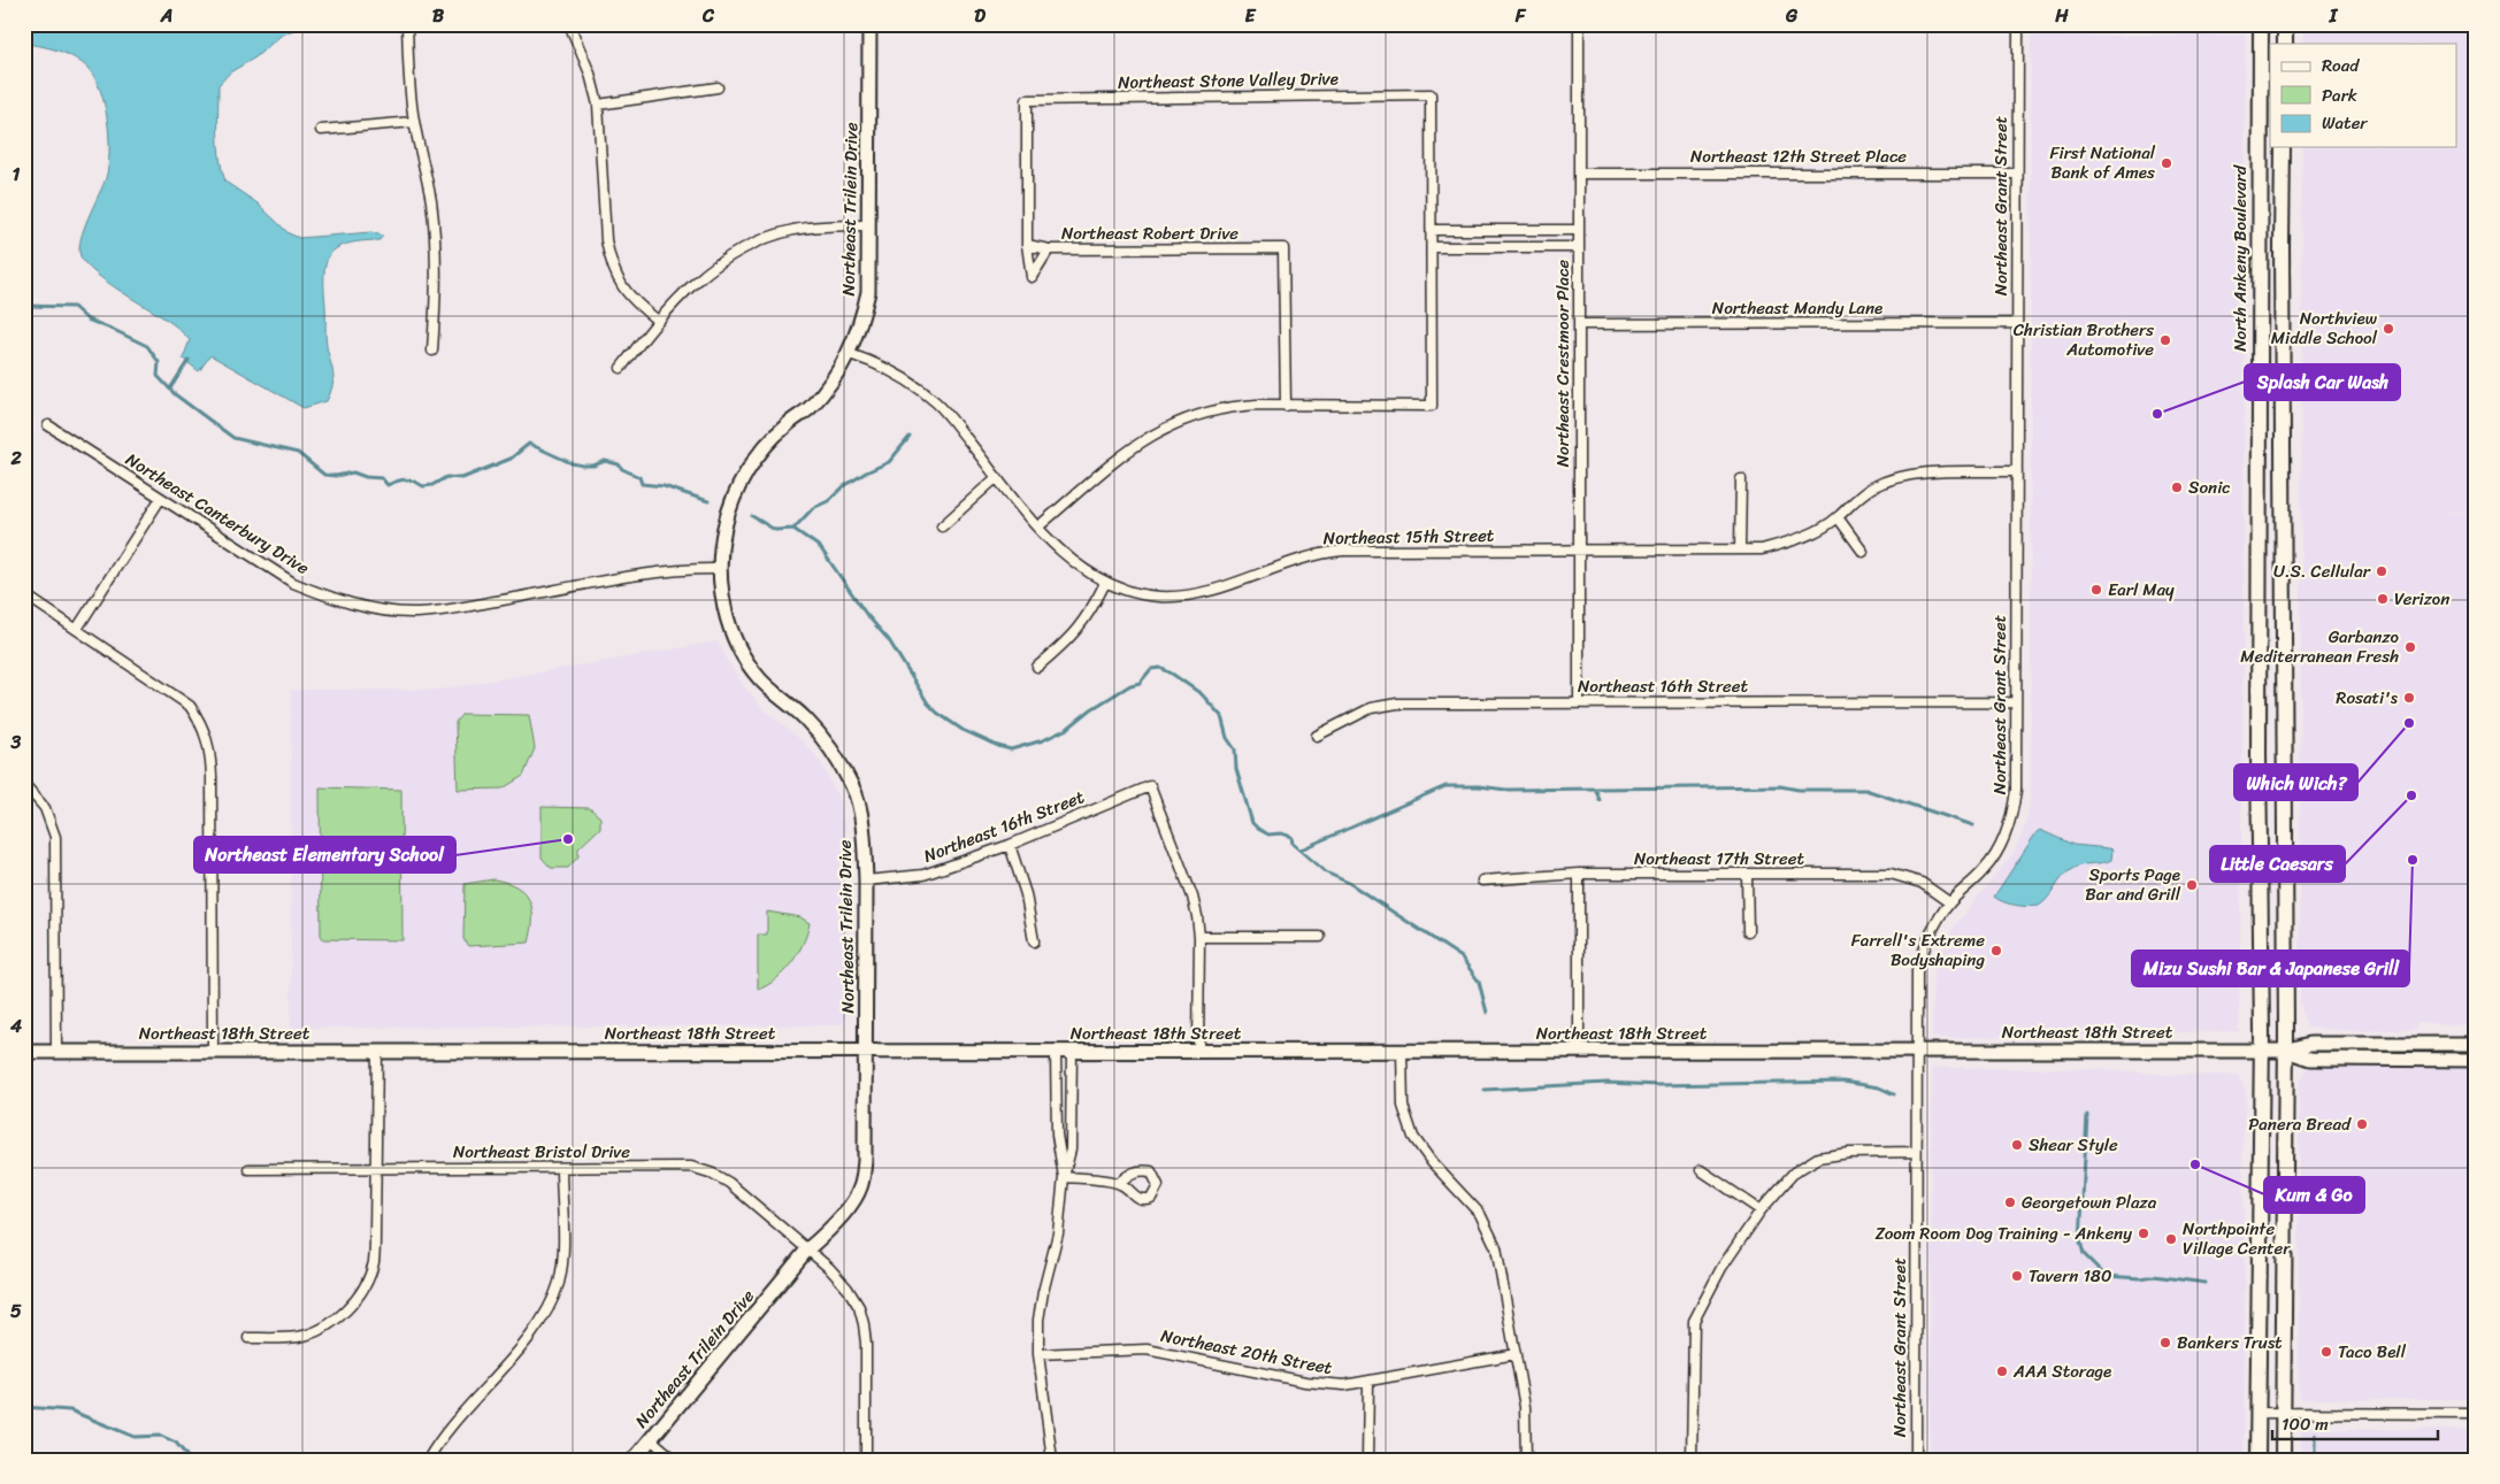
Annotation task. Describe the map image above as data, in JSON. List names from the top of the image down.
{
  "streets": {
    "main road": ["Northeast Trilein Drive", "North Ankeny Boulevard", "Northeast 18th Street"],
    "street": [
      "Northeast Stone Valley Drive",
      "Northeast 12th Street Place",
      "Northeast Grant Street",
      "Northeast Robert Drive",
      "Northeast Mandy Lane",
      "Northeast Crestmoor Place",
      "Northeast Canterbury Drive",
      "Northeast 15th Street",
      "Northeast 16th Street",
      "Northeast 17th Street",
      "Northeast Bristol Drive",
      "Northeast 20th Street"
    ]
  },
  "crossings": [
    ["Northeast Stone Valley Drive", "Northeast Robert Drive"],
    ["Northeast 12th Street Place", "Northeast Grant Street"],
    ["Northeast 12th Street Place", "Northeast Crestmoor Place"],
    ["Northeast Grant Street", "Northeast Mandy Lane"],
    ["Northeast Grant Street", "Northeast 15th Street"],
    ["Northeast Grant Street", "Northeast 16th Street"],
    ["Northeast Grant Street", "Northeast 17th Street"],
    ["Northeast Grant Street", "Northeast 18th Street"],
    ["Northeast Trilein Drive", "Northeast Canterbury Drive"],
    ["Northeast Trilein Drive", "Northeast 15th Street"],
    ["Northeast Trilein Drive", "Northeast 16th Street"],
    ["Northeast Trilein Drive", "Northeast 18th Street"],
    ["Northeast Trilein Drive", "Northeast Bristol Drive"],
    ["North Ankeny Boulevard", "Northeast 18th Street"],
    ["Northeast Mandy Lane", "Northeast Crestmoor Place"],
    ["Northeast Crestmoor Place", "Northeast 15th Street"],
    ["Northeast Crestmoor Place", "Northeast 16th Street"]
  ],
  "places": [
    "First National Bank of Ames",
    "Northview Middle School",
    "Christian Brothers Automotive",
    "Splash Car Wash",
    "Sonic",
    "U.S. Cellular",
    "Earl May",
    "Verizon",
    "Garbanzo Mediterranean Fresh",
    "Rosati's",
    "Which Wich?",
    "Little Caesars",
    "Northeast Elementary School",
    "Mizu Sushi Bar & Japanese Grill",
    "Sports Page Bar and Grill",
    "Farrell's Extreme Bodyshaping",
    "Panera Bread",
    "Shear Style",
    "Kum & Go",
    "Georgetown Plaza",
    "Zoom Room Dog Training - Ankeny",
    "Northpointe Village Center",
    "Tavern 180",
    "Bankers Trust",
    "Taco Bell",
    "AAA Storage"
  ],
  "legend": ["Road", "Park", "Water"],
  "scale_bar": "100 m",
  "grid": {
    "columns": [
      "A",
      "B",
      "C",
      "D",
      "E",
      "F",
      "G",
      "H",
      "I"
    ],
    "rows": [
      "1",
      "2",
      "3",
      "4",
      "5"
    ]
  }
}
